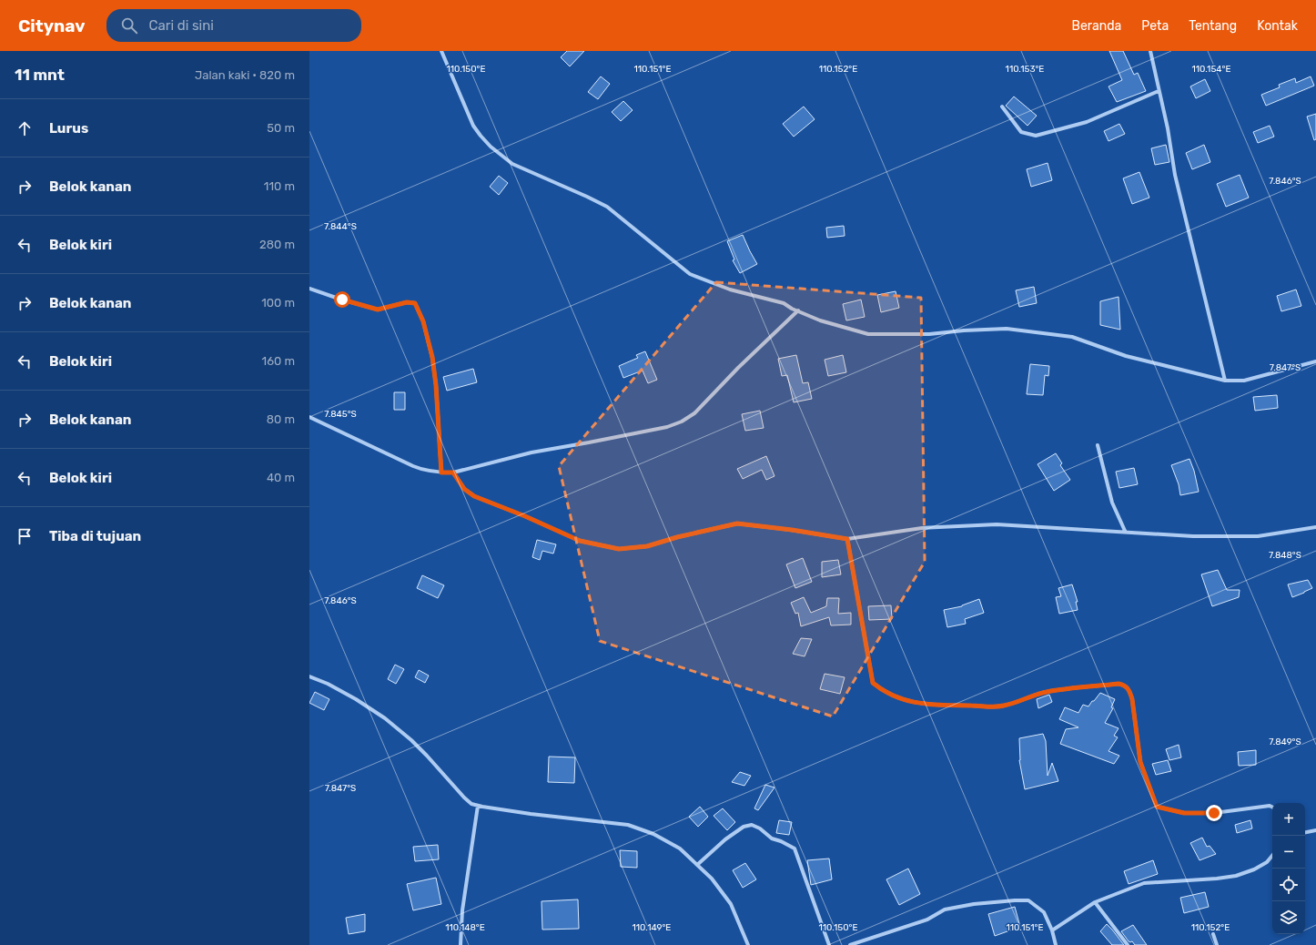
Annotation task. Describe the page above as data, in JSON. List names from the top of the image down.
{
  "page": {
    "header": "Citynav",
    "search": "Cari di sini",
    "nav": [
      "Beranda",
      "Peta",
      "Tentang",
      "Kontak"
    ],
    "heading": ["11 mnt", "Jalan kaki · 820 m"],
    "list": [
      ["Lurus", "50 m"],
      ["Belok kanan", "110 m"],
      ["Belok kiri", "280 m"],
      ["Belok kanan", "100 m"],
      ["Belok kiri", "160 m"],
      ["Belok kanan", "80 m"],
      ["Belok kiri", "40 m"],
      "Tiba di tujuan"
    ],
    "map_buttons": ["+", "−"]
  },
  "coordinates": [
    "110.150°E",
    "110.151°E",
    "110.152°E",
    "110.153°E",
    "110.154°E",
    "7.846°S",
    "7.844°S",
    "7.847°S",
    "7.845°S",
    "7.848°S",
    "7.849°S",
    "110.148°E",
    "110.149°E"
  ]
}
